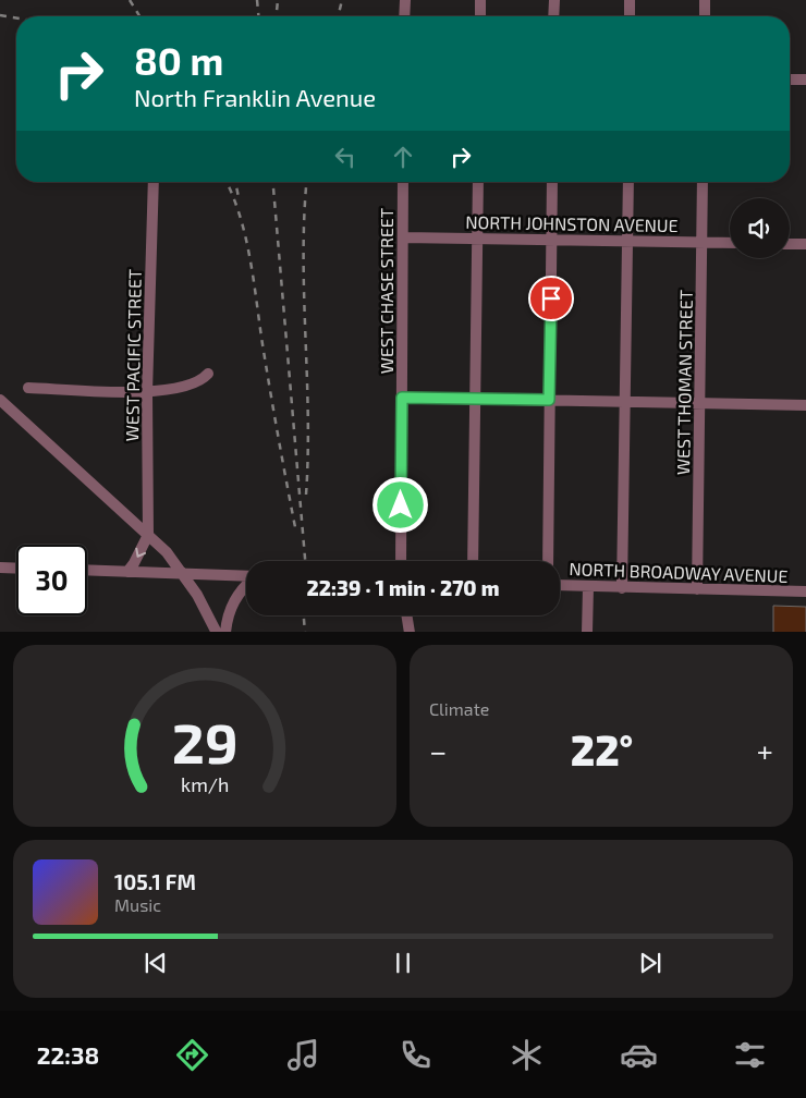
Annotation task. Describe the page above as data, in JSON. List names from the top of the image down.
{
  "streets": {
    "street": [
      "NORTH JOHNSTON AVENUE",
      "WEST CHASE STREET",
      "WEST PACIFIC STREET",
      "WEST THOMAN STREET",
      "NORTH BROADWAY AVENUE"
    ]
  },
  "crossings": [
    ["NORTH JOHNSTON AVENUE", "WEST CHASE STREET"],
    ["NORTH JOHNSTON AVENUE", "WEST THOMAN STREET"],
    ["WEST THOMAN STREET", "NORTH BROADWAY AVENUE"]
  ],
  "page": {
    "turn": ["80 m", "North Franklin Avenue"],
    "limit": "30",
    "trip": "22:39 · 1 min · 270 m",
    "tile": "Climate",
    "heat": ["−", "22°", "+"],
    "song": ["105.1 FM", "Music"],
    "tabs": "22:38",
    "gauge": ["29", "km/h"]
  }
}
